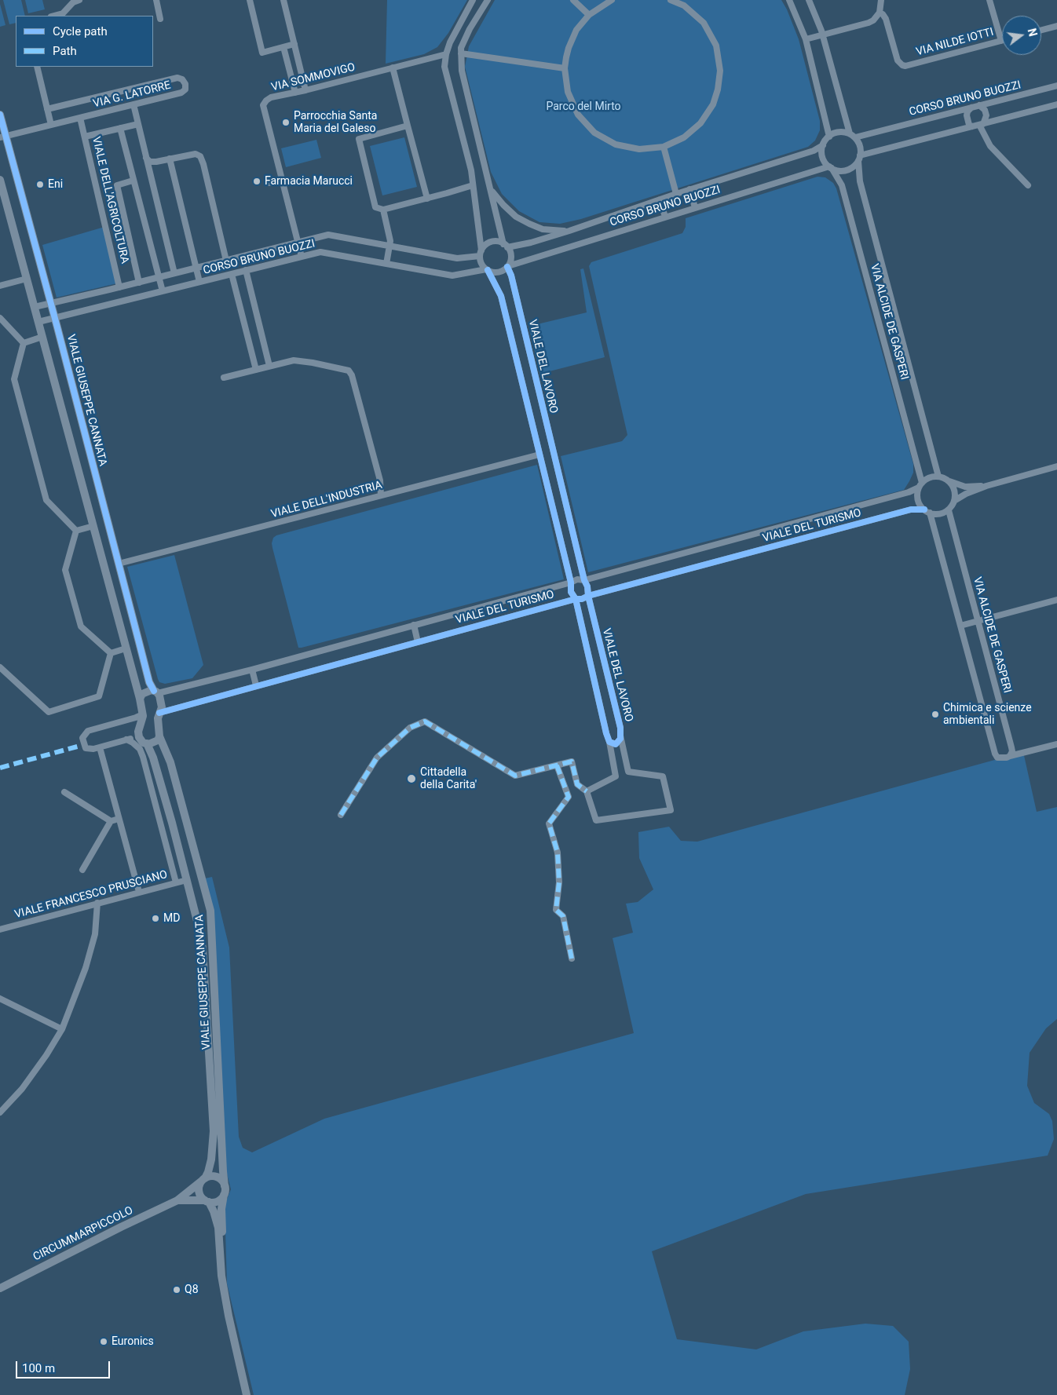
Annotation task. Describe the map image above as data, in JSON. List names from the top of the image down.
{
  "streets": {
    "street": [
      "VIA NILDE IOTTI",
      "VIA SOMMOVIGO",
      "VIA G. LATORRE",
      "CORSO BRUNO BUOZZI",
      "VIALE DELL'AGRICOLTURA",
      "VIA ALCIDE DE GASPERI",
      "VIALE DEL LAVORO",
      "VIALE GIUSEPPE CANNATA",
      "VIALE DELL'INDUSTRIA",
      "VIALE DEL TURISMO",
      "VIALE FRANCESCO PRUSCIANO",
      "CIRCUMMARPICCOLO"
    ]
  },
  "crossings": [
    ["VIA SOMMOVIGO", "CORSO BRUNO BUOZZI"],
    ["VIA G. LATORRE", "VIALE DELL'AGRICOLTURA"],
    ["VIA G. LATORRE", "VIALE GIUSEPPE CANNATA"],
    ["CORSO BRUNO BUOZZI", "VIALE DELL'AGRICOLTURA"],
    ["CORSO BRUNO BUOZZI", "VIA ALCIDE DE GASPERI"],
    ["CORSO BRUNO BUOZZI", "VIALE DEL LAVORO"],
    ["CORSO BRUNO BUOZZI", "VIALE GIUSEPPE CANNATA"],
    ["VIA ALCIDE DE GASPERI", "VIALE DEL TURISMO"],
    ["VIALE DEL LAVORO", "VIALE DEL TURISMO"],
    ["VIALE GIUSEPPE CANNATA", "VIALE DELL'INDUSTRIA"],
    ["VIALE GIUSEPPE CANNATA", "VIALE DEL TURISMO"],
    ["VIALE GIUSEPPE CANNATA", "VIALE FRANCESCO PRUSCIANO"],
    ["VIALE GIUSEPPE CANNATA", "CIRCUMMARPICCOLO"]
  ],
  "parks": ["Parco del Mirto"],
  "places": [
    "Parrocchia Santa Maria del Galeso",
    "Farmacia Marucci",
    "Eni",
    "Chimica e scienze ambientali",
    "Cittadella della Carita'",
    "MD",
    "Q8",
    "Euronics"
  ],
  "legend": ["Cycle path", "Path"],
  "scale_bar": "100 m",
  "north": "right"
}
